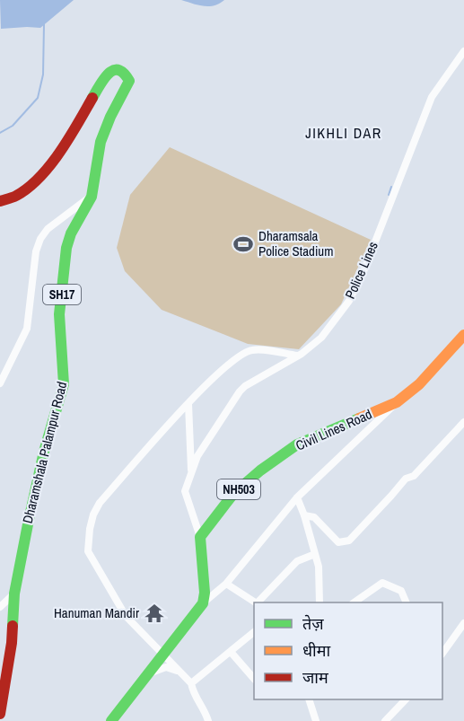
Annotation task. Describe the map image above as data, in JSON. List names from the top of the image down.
{
  "streets": {
    "main road": [
      "SH17",
      "Civil Lines Road",
      "Dharamshala Palampur Road",
      "NH503"
    ],
    "street": ["Police Lines"]
  },
  "crossings": [
    ["Police Lines", "Civil Lines Road"]
  ],
  "districts": ["JIKHLI DAR"],
  "places": {
    "sports": ["Dharamsala Police Stadium"],
    "temple": ["Hanuman Mandir"]
  },
  "legend": ["तेज़", "धीमा", "जाम"]
}
